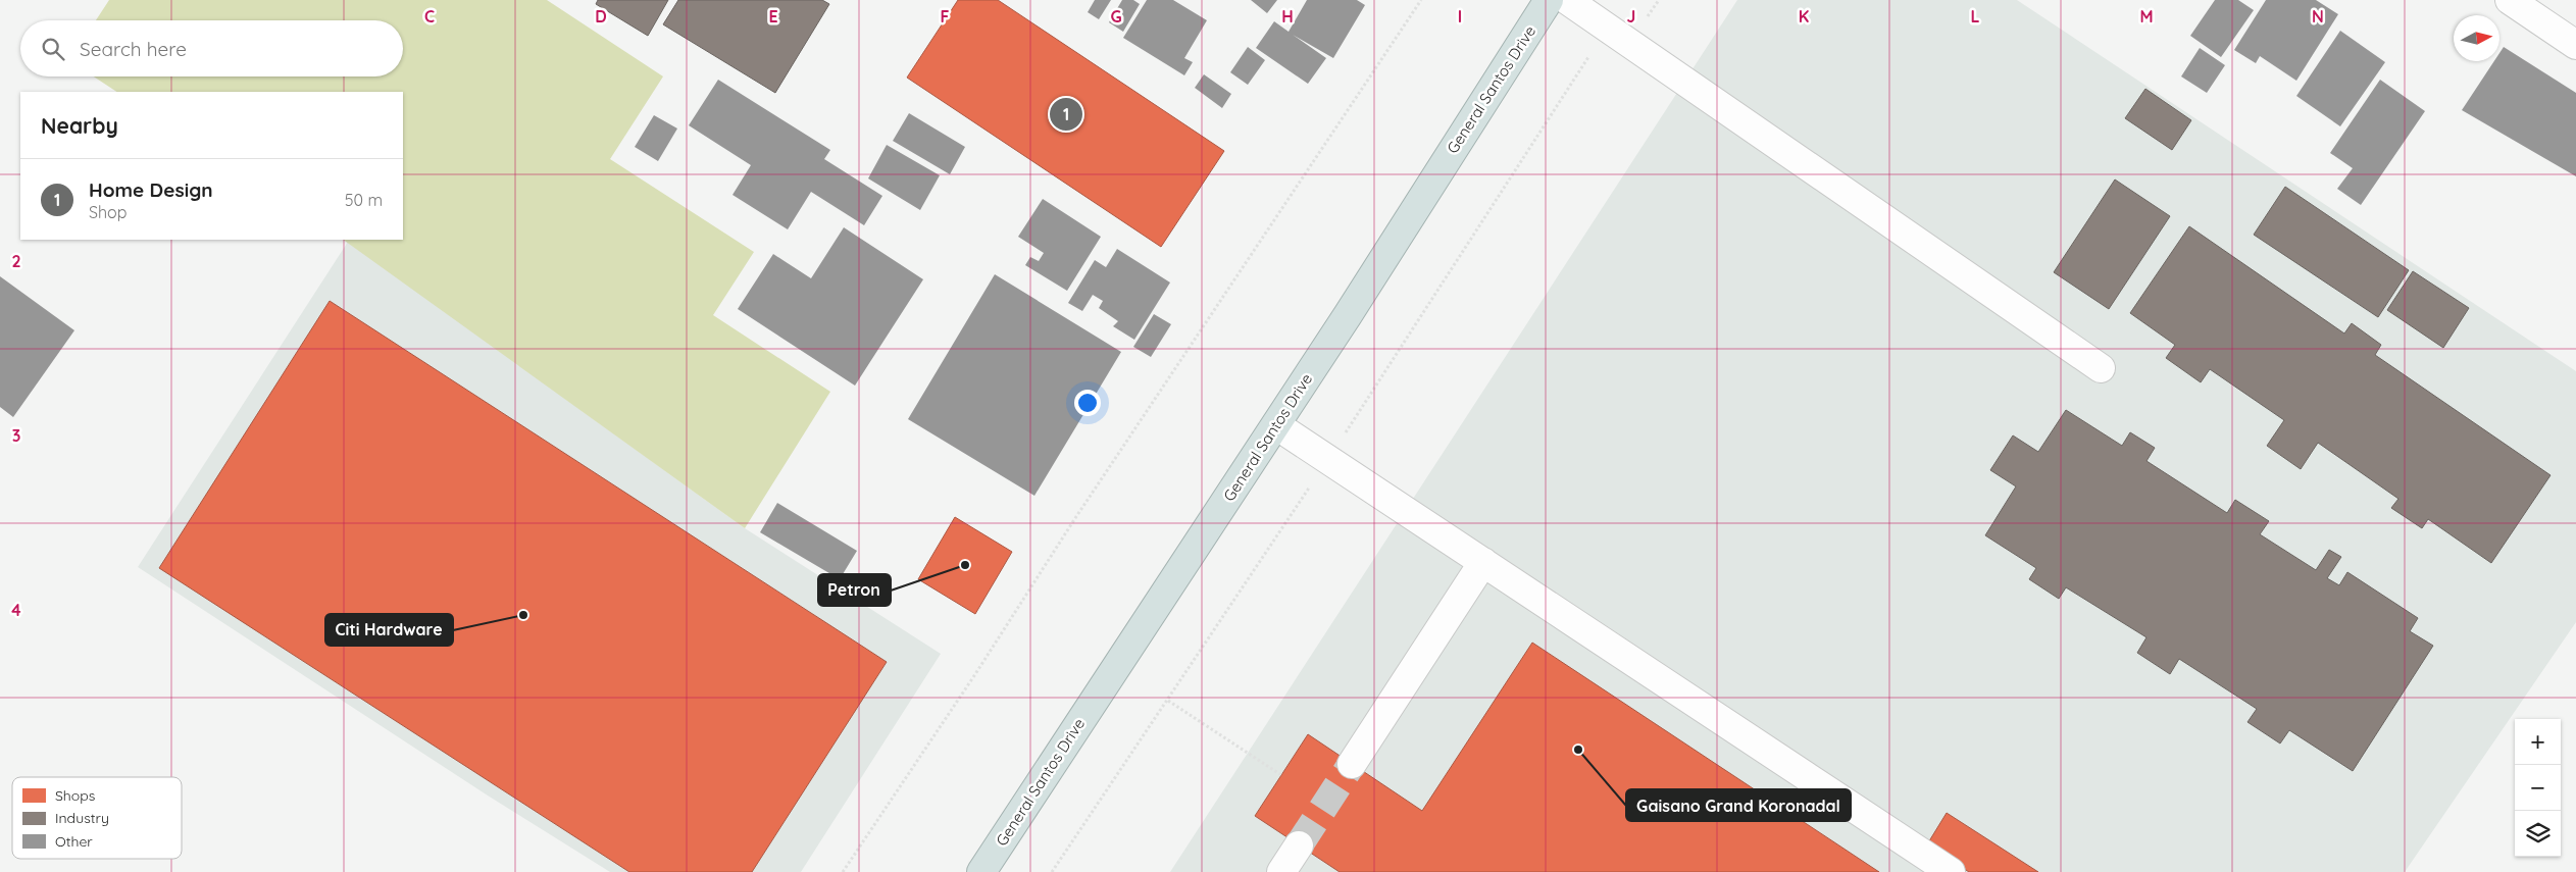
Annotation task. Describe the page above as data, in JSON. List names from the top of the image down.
{
  "streets": {
    "highway": ["General Santos Drive"]
  },
  "places": ["Petron", "Citi Hardware", "Gaisano Grand Koronadal"],
  "legend": ["Shops", "Industry", "Other"],
  "north": "right",
  "page": {
    "search": "Search here",
    "heading": "Nearby",
    "pins": "1",
    "list": [
      {
        "mark": "1",
        "name": "Home Design",
        "note": "Shop",
        "value": "50 m"
      }
    ],
    "map_buttons": ["+", "−"]
  },
  "grid": {
    "columns": [
      "C",
      "D",
      "E",
      "F",
      "G",
      "H",
      "I",
      "J",
      "K",
      "L",
      "M",
      "N"
    ],
    "rows": ["2", "3", "4"]
  }
}
